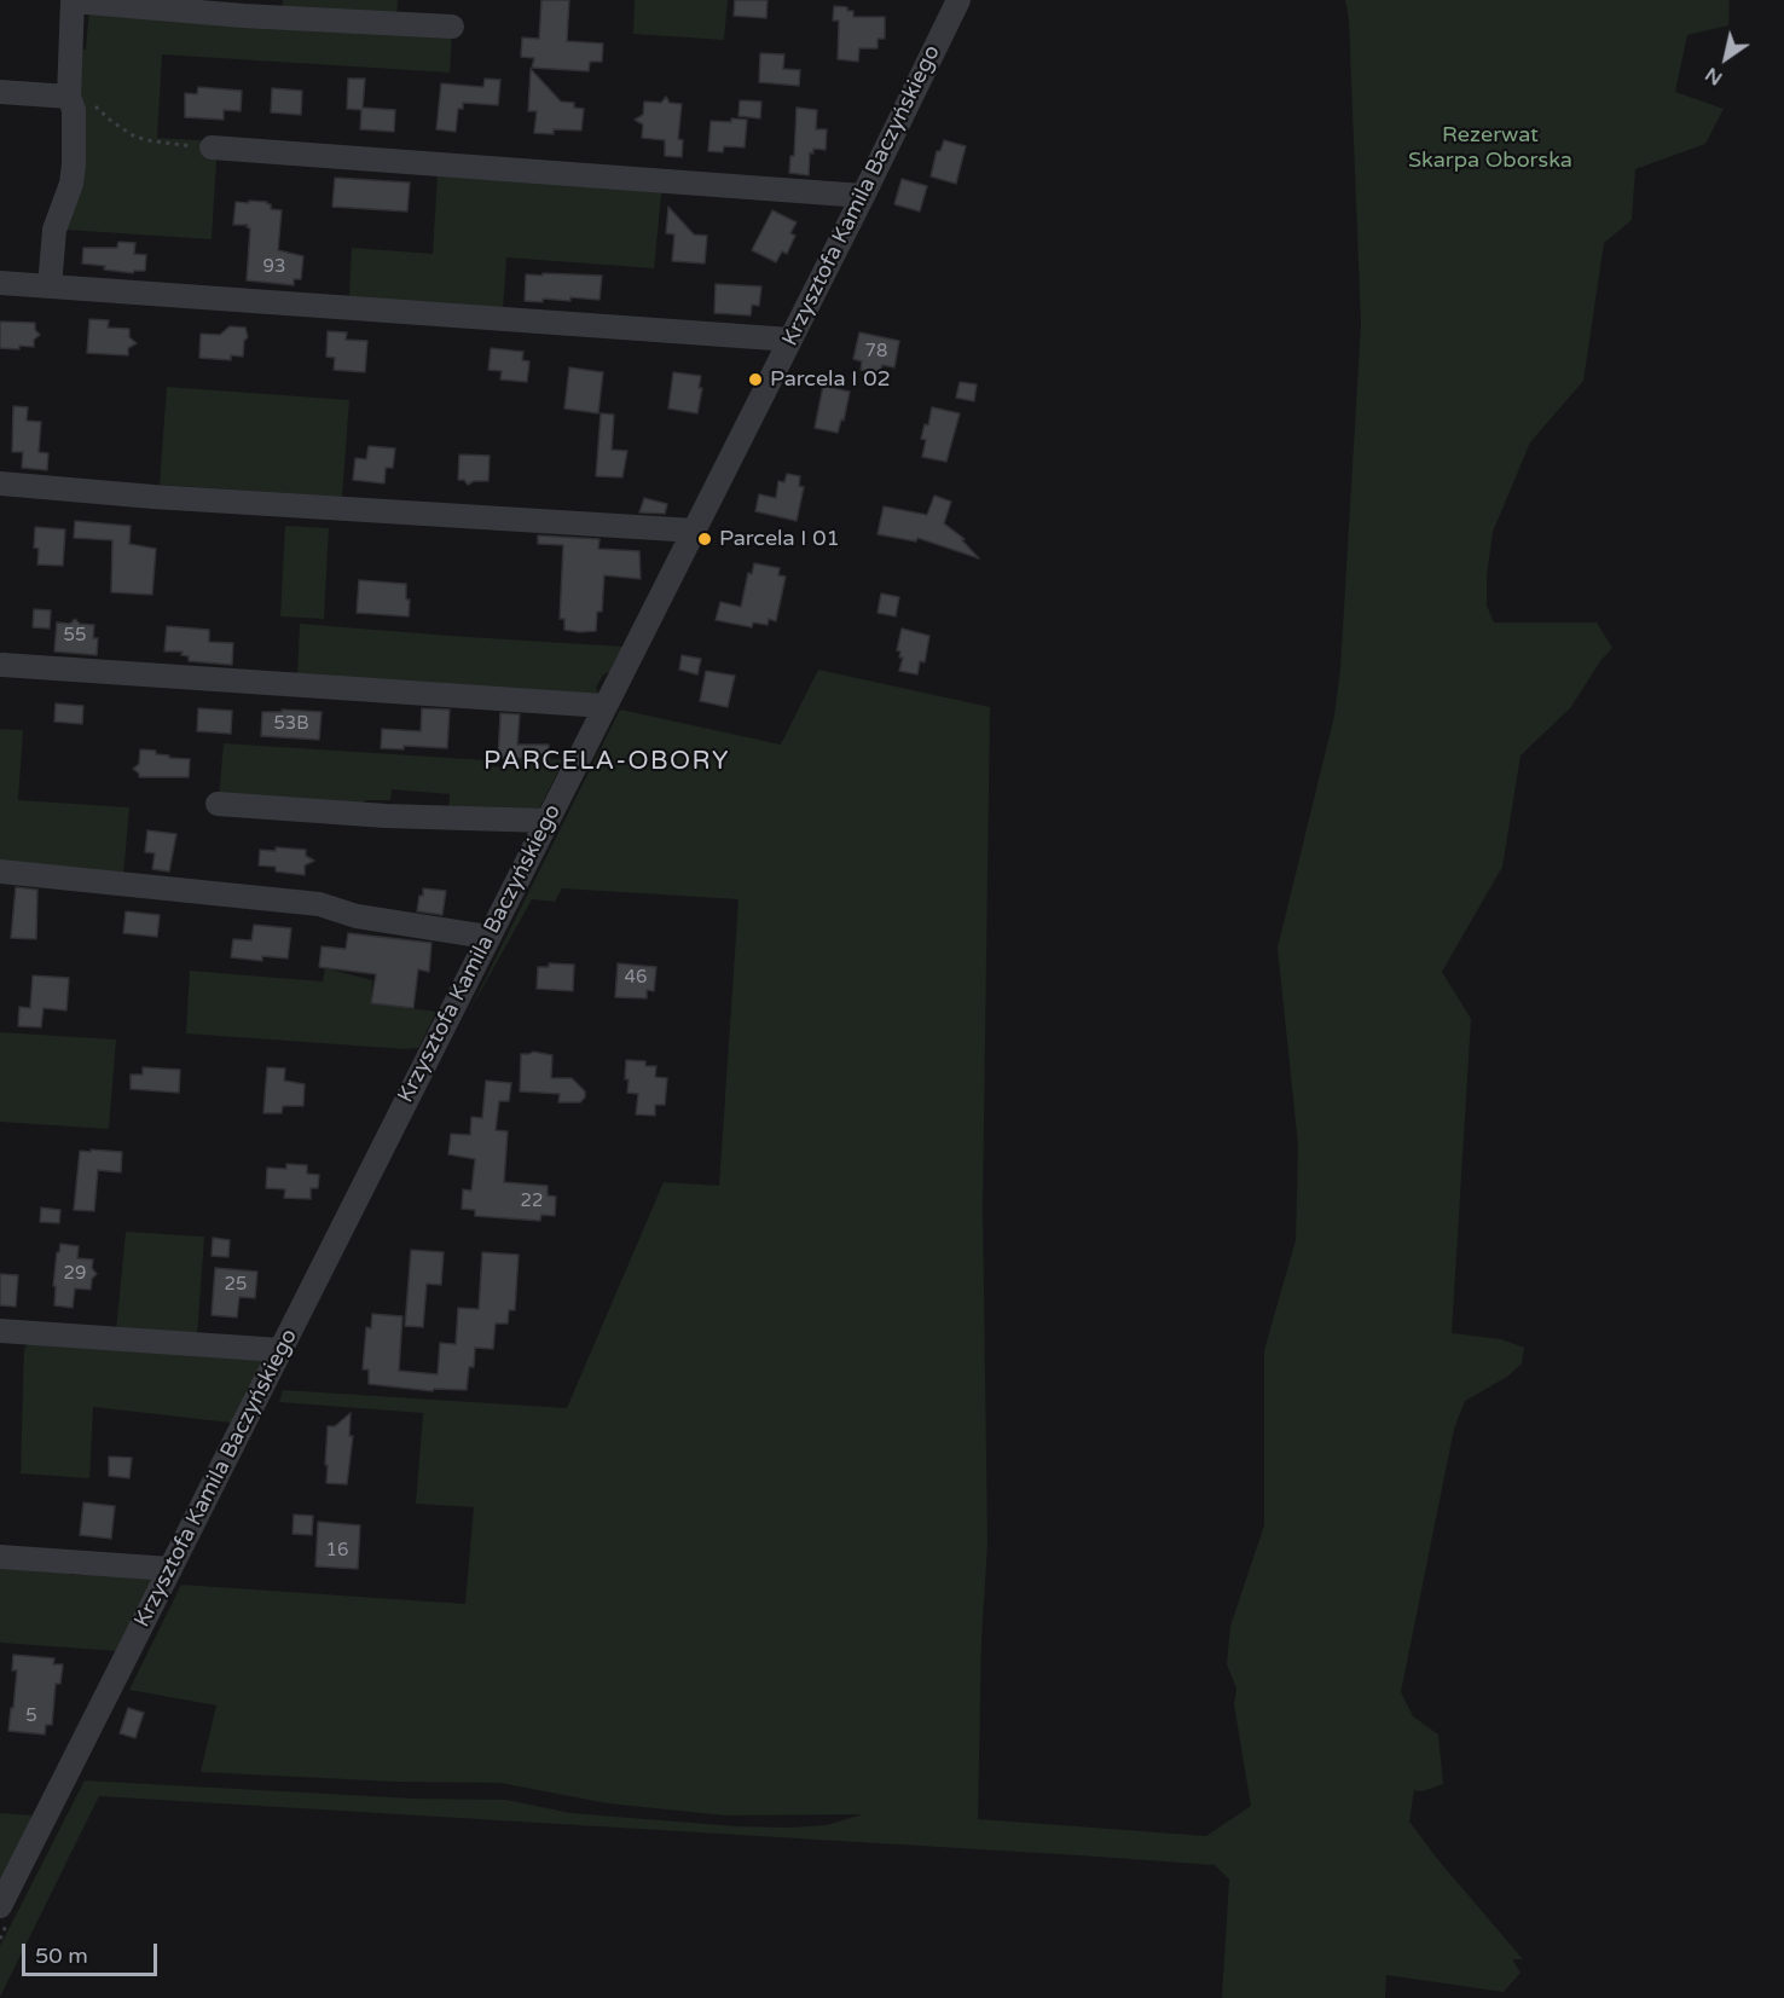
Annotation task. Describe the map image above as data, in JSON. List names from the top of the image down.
{
  "streets": {
    "street": ["Krzysztofa Kamila Baczyńskiego"]
  },
  "districts": ["PARCELA-OBORY"],
  "parks": ["Rezerwat Skarpa Oborska"],
  "places": ["Parcela I 02", "Parcela I 01"],
  "house_numbers": [
    "93",
    "78",
    "55",
    "53B",
    "46",
    "22",
    "29",
    "25",
    "16",
    "5"
  ],
  "scale_bar": "50 m",
  "north": "bottom left"
}
